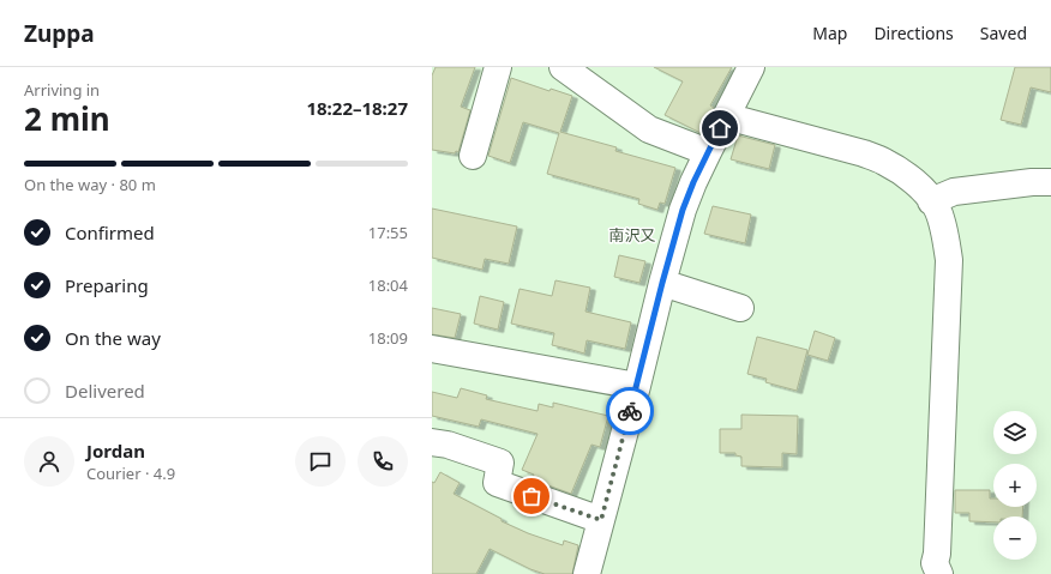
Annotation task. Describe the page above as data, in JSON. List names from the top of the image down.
{
  "districts": ["南沢又"],
  "page": {
    "header": "Zuppa",
    "nav": ["Map", "Directions", "Saved"],
    "heading": ["2 min", "Arriving in", "18:22–18:27"],
    "panel": ["Jordan", "Courier · 4.9"],
    "bar": "On the way · 80 m",
    "list": [
      ["Confirmed", "17:55"],
      ["Preparing", "18:04"],
      ["On the way", "18:09"],
      "Delivered"
    ],
    "map_buttons": ["+", "−"]
  }
}
